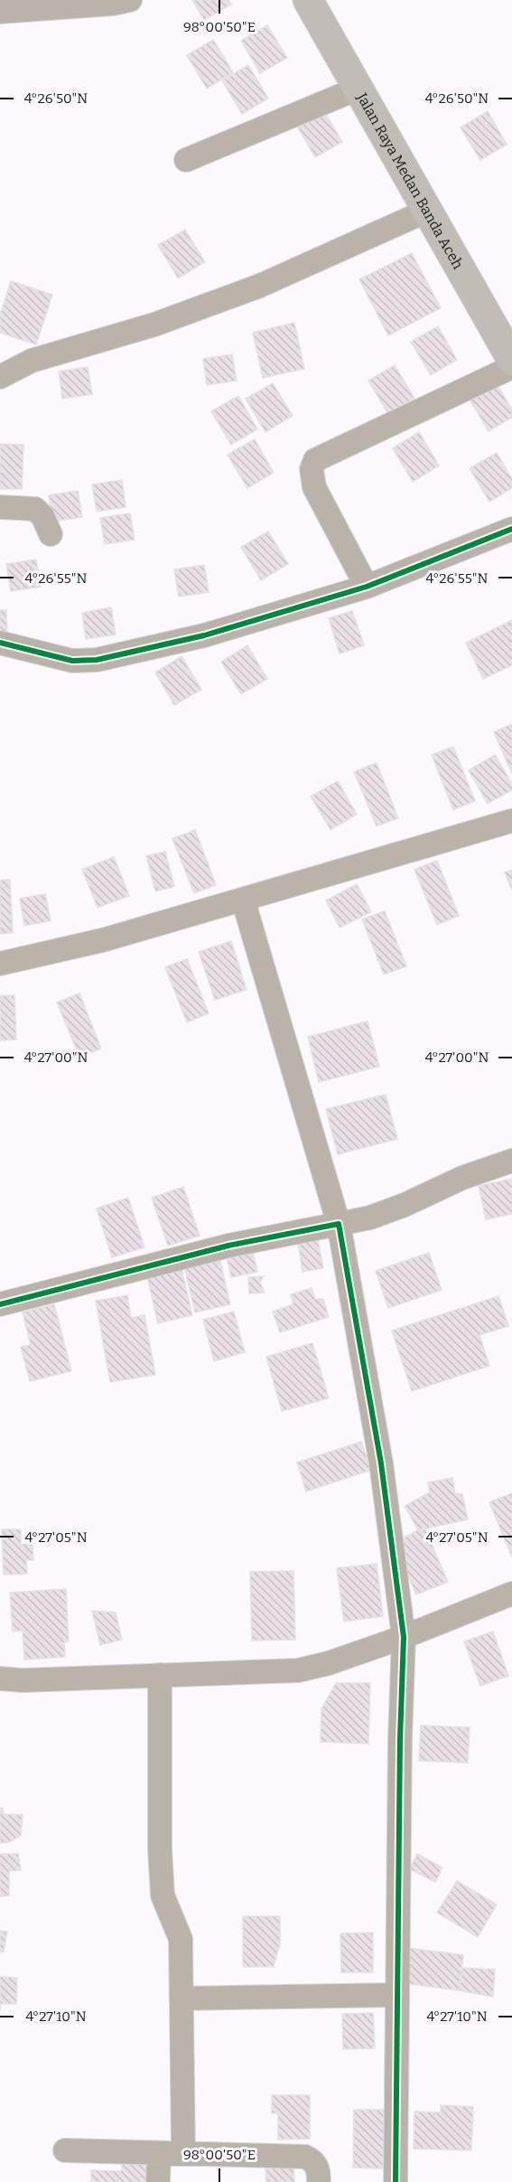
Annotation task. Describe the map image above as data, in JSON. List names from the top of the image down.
{
  "streets": {
    "highway": ["Jalan Raya Medan Banda Aceh"]
  },
  "coordinates": [
    "98°00'50\"E",
    "4°26'50\"N",
    "4°26'55\"N",
    "4°27'00\"N",
    "4°27'05\"N",
    "4°27'10\"N"
  ]
}
